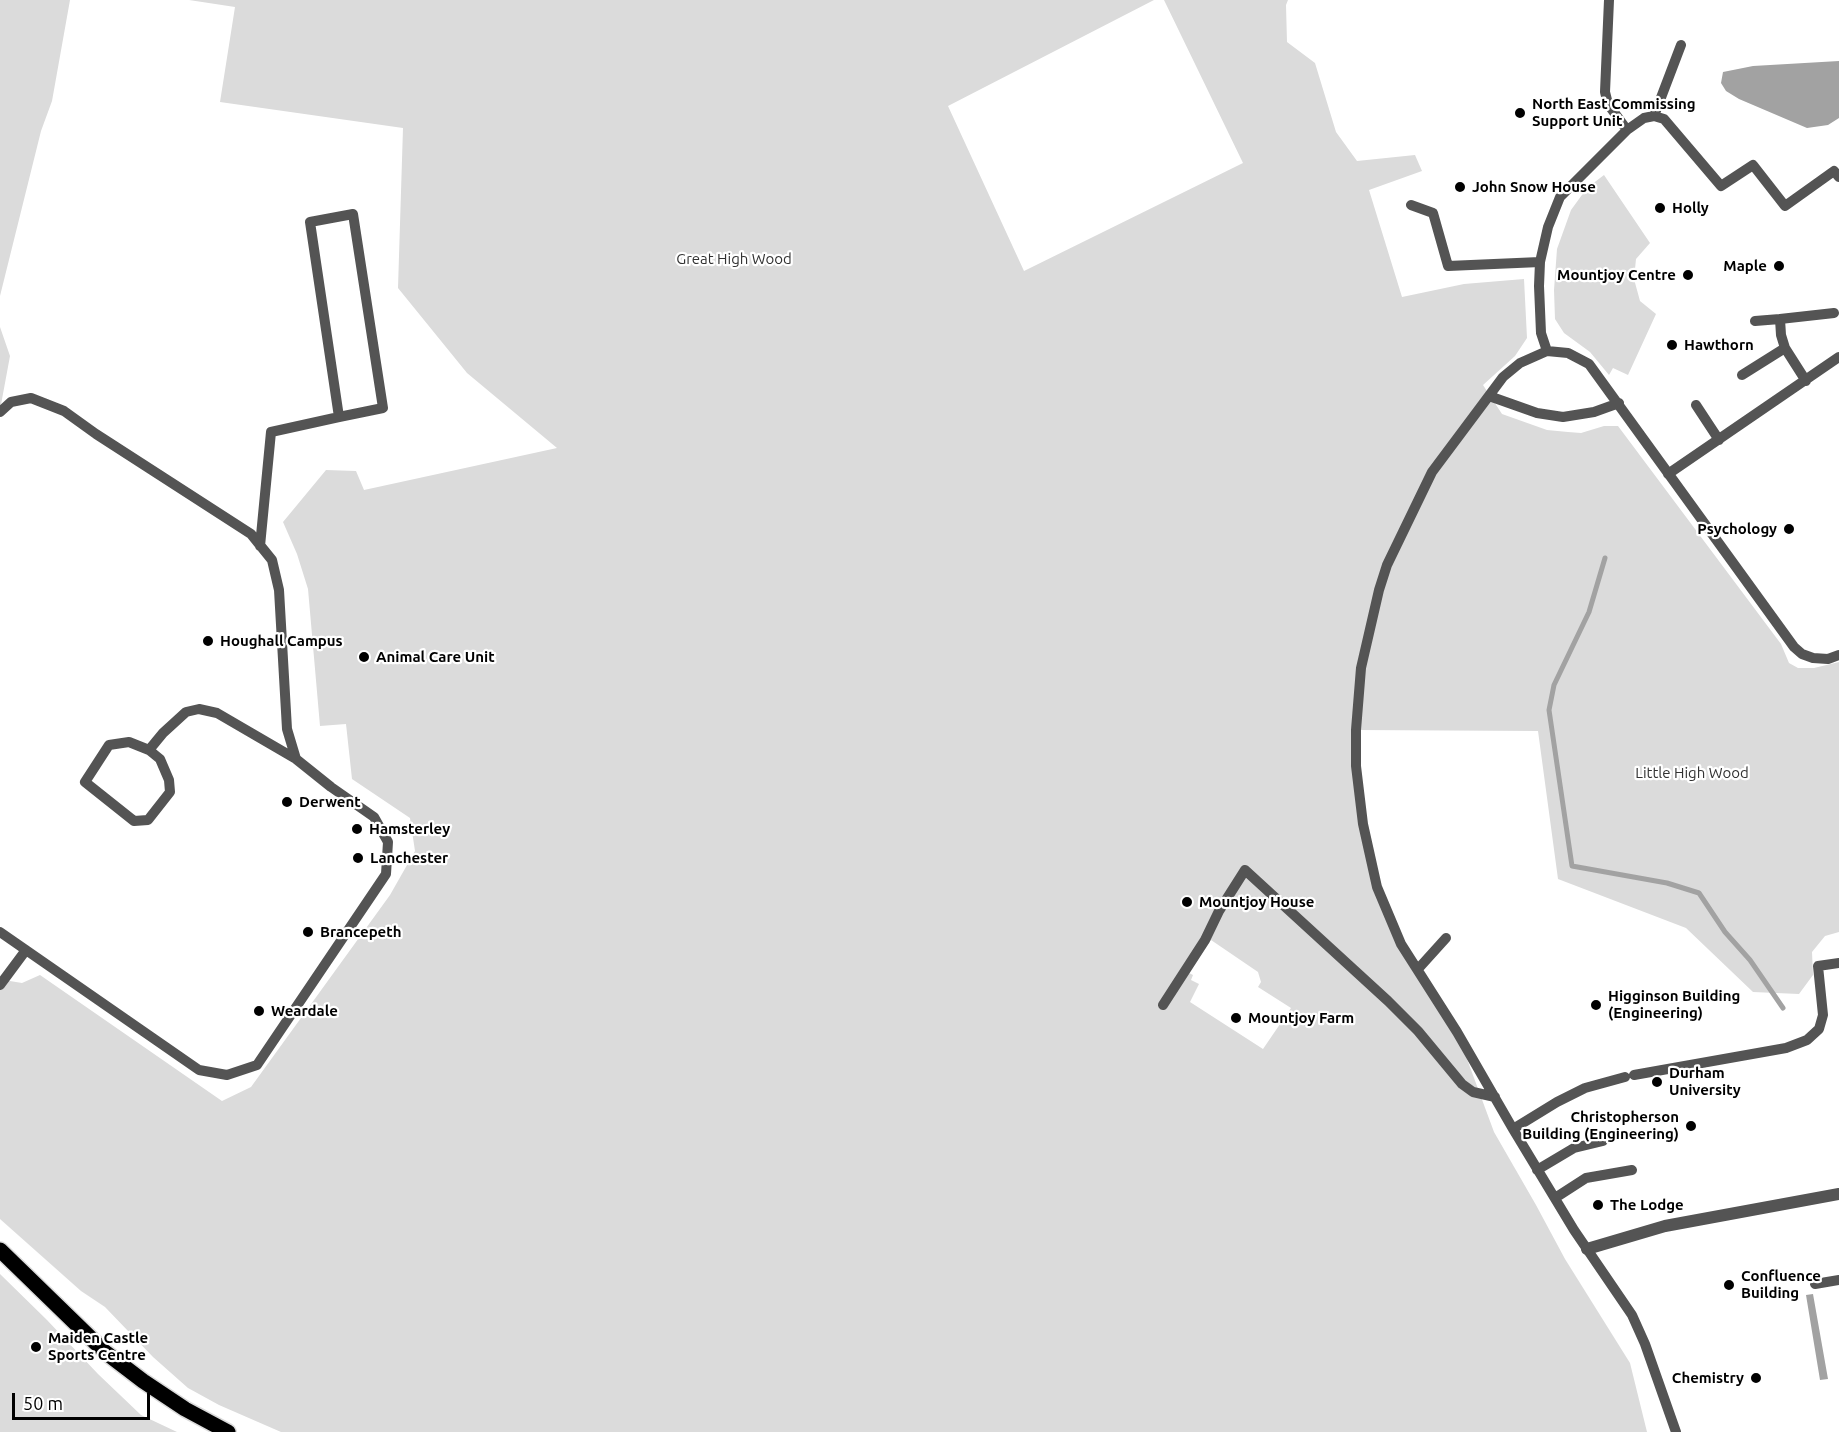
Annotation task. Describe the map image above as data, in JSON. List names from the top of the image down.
{
  "parks": ["Great High Wood", "Little High Wood"],
  "places": [
    "North East Commissing Support Unit",
    "John Snow House",
    "Holly",
    "Maple",
    "Mountjoy Centre",
    "Hawthorn",
    "Psychology",
    "Houghall Campus",
    "Animal Care Unit",
    "Derwent",
    "Hamsterley",
    "Lanchester",
    "Mountjoy House",
    "Brancepeth",
    "Higginson Building (Engineering)",
    "Weardale",
    "Mountjoy Farm",
    "Durham University",
    "Christopherson Building (Engineering)",
    "The Lodge",
    "Confluence Building",
    "Maiden Castle Sports Centre",
    "Chemistry"
  ],
  "scale_bar": "50 m"
}
